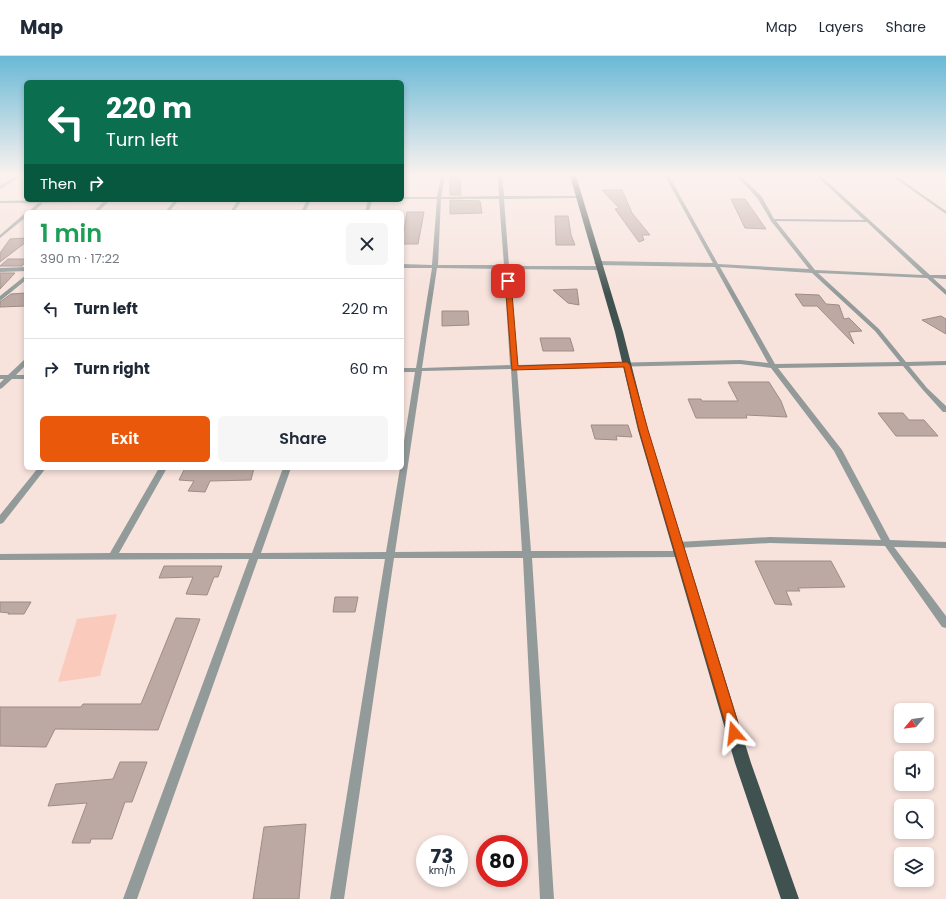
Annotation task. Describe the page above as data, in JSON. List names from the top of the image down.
{
  "north": "bottom left",
  "page": {
    "header": "Map",
    "nav": ["Map", "Layers", "Share"],
    "turn": ["220 m", "Turn left"],
    "then": "Then",
    "heading": ["1 min", "390 m · 17:22"],
    "list": [
      {
        "name": "Turn left",
        "value": "220 m"
      },
      {
        "name": "Turn right",
        "value": "60 m"
      }
    ],
    "buttons": ["Exit", "Share"],
    "speed": "73 km/h",
    "limit": "80"
  }
}
